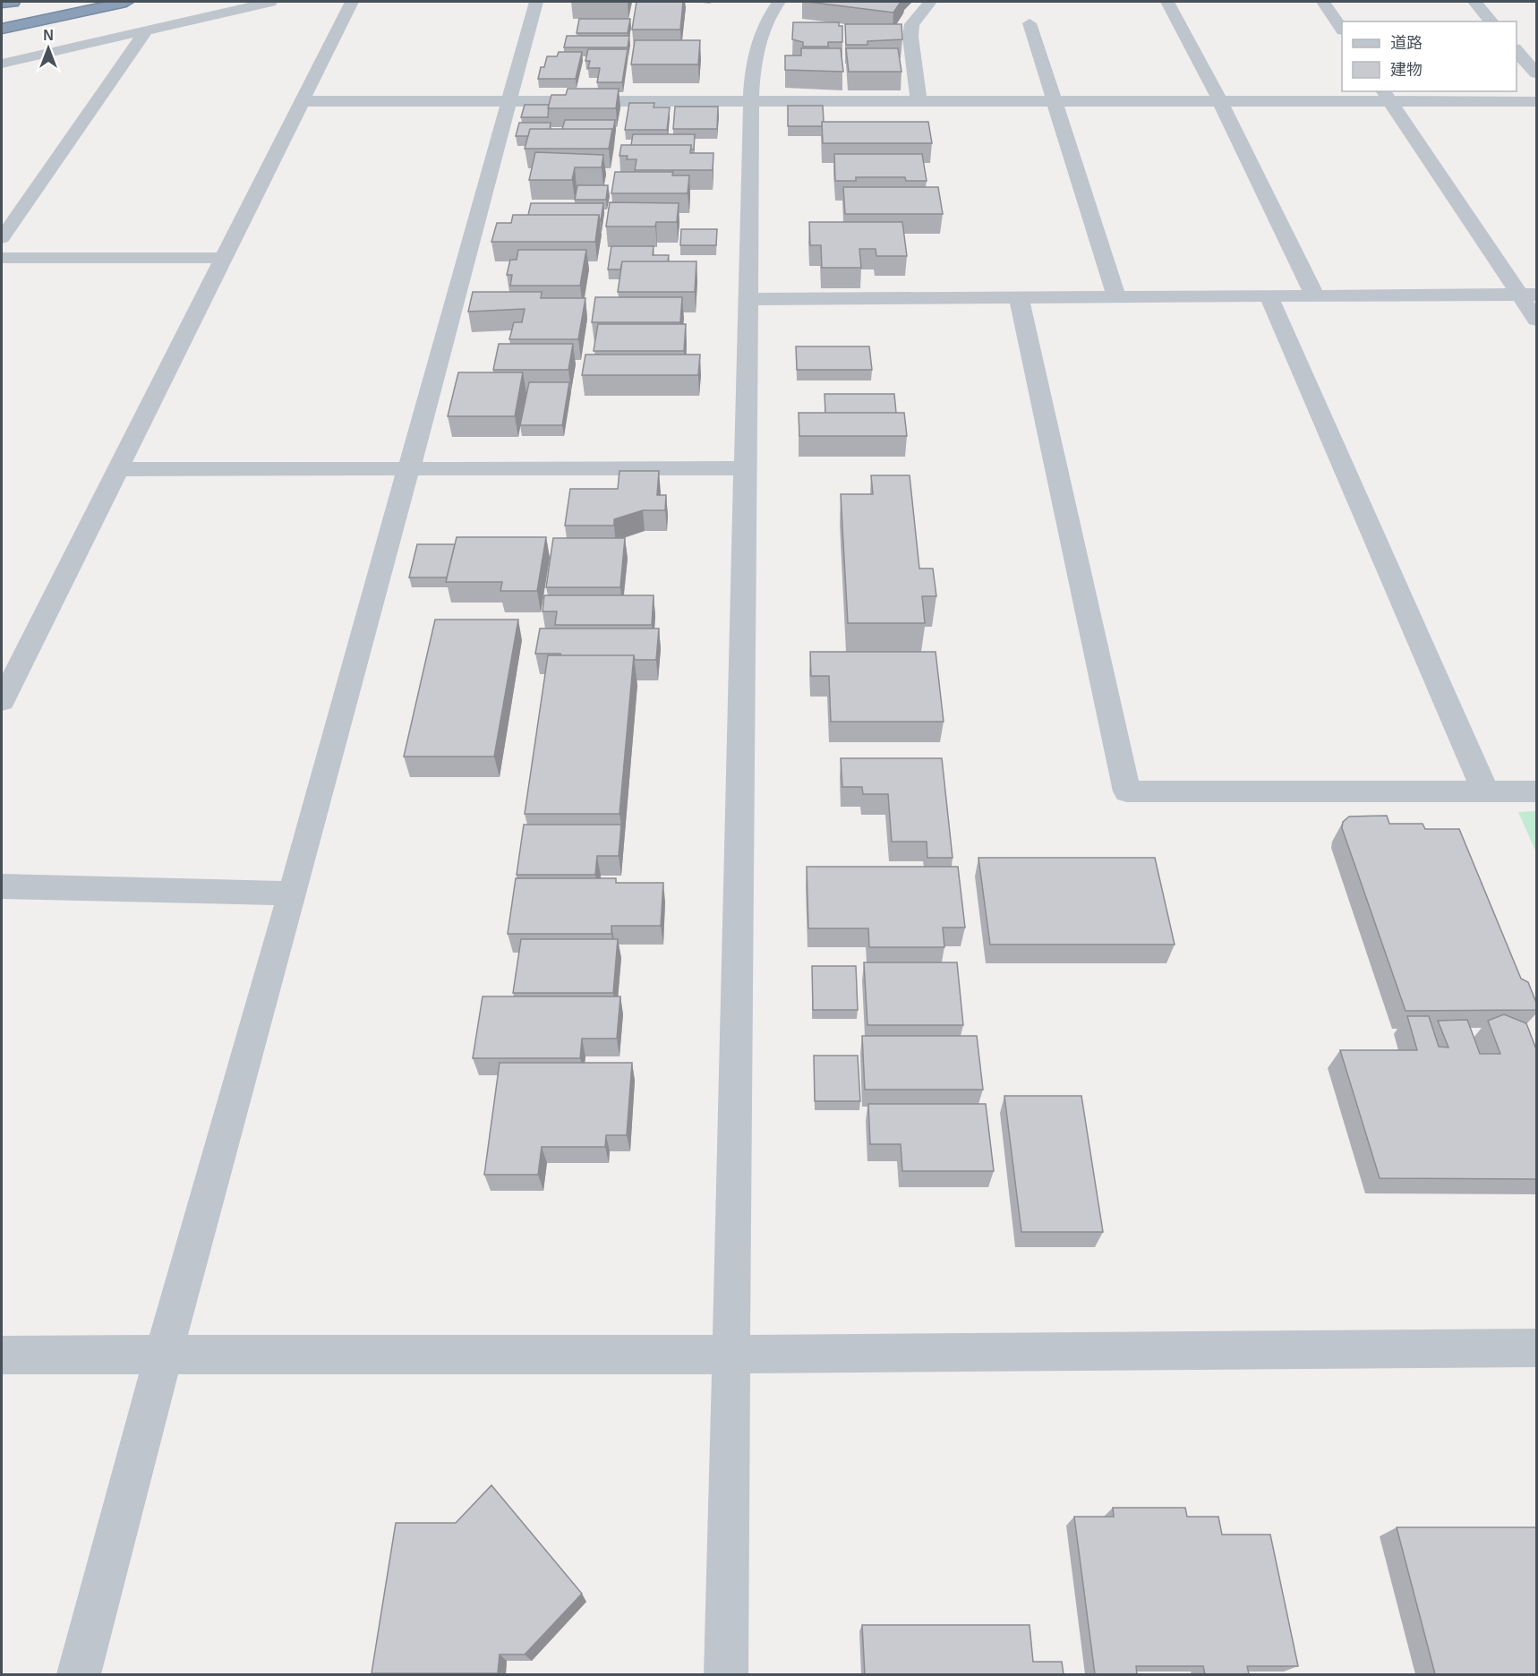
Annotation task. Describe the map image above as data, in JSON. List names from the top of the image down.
{
  "legend": ["道路", "建物"],
  "north": "top"
}
